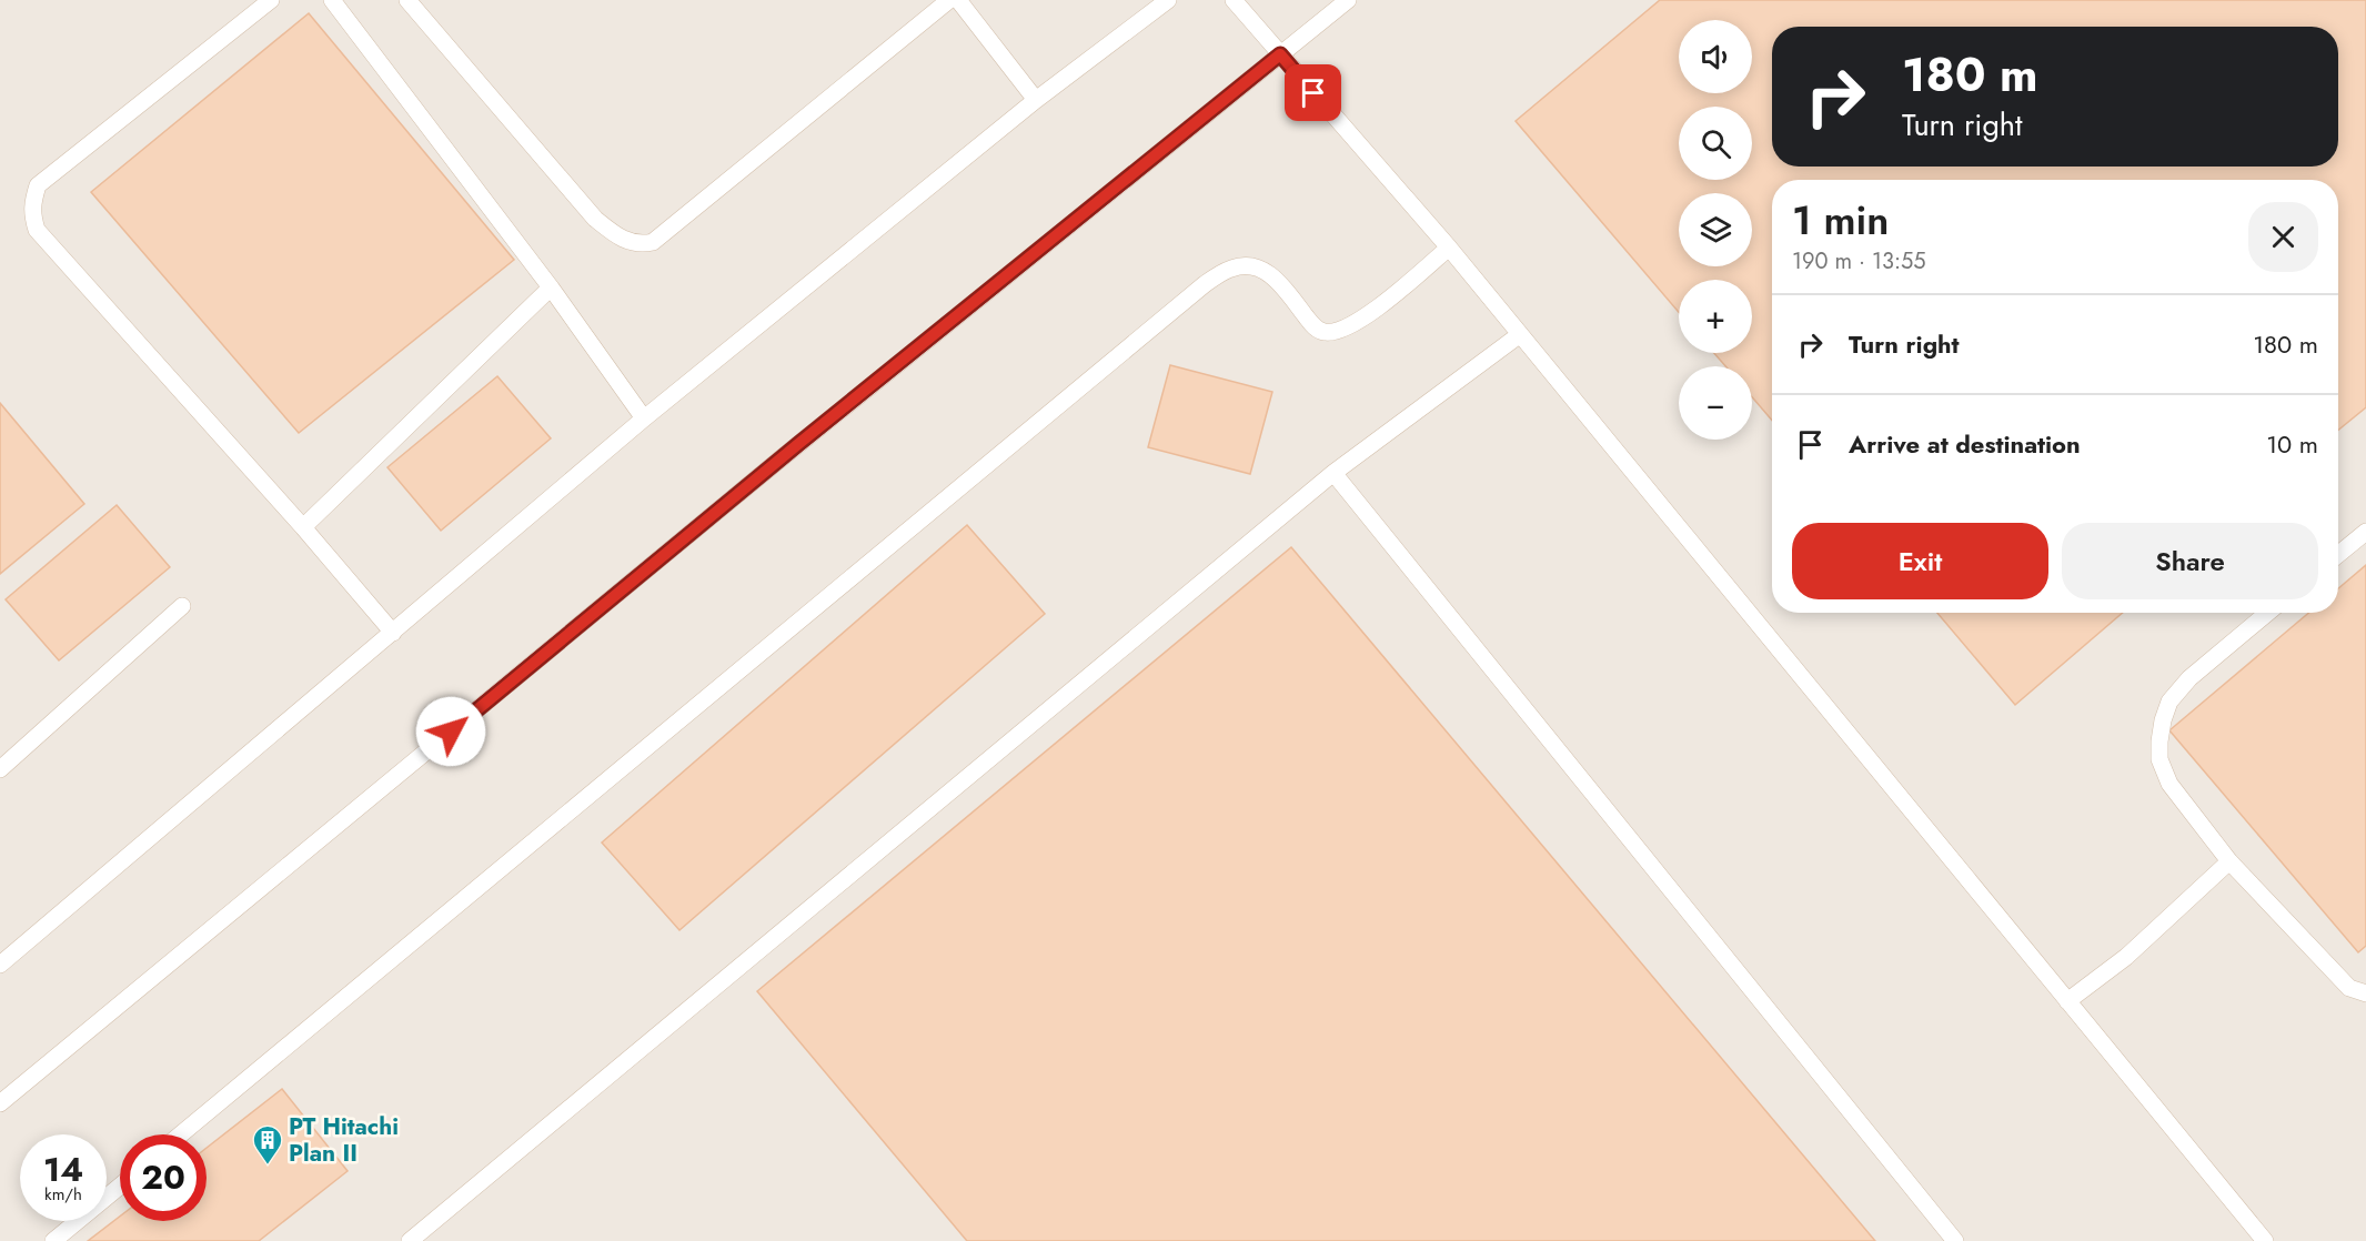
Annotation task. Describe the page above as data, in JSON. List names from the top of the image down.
{
  "places": {
    "building": ["PT Hitachi Plan II"]
  },
  "page": {
    "map_buttons": ["+", "−"],
    "turn": ["180 m", "Turn right"],
    "heading": ["1 min", "190 m · 13:55"],
    "list": [
      {
        "name": "Turn right",
        "value": "180 m"
      },
      {
        "name": "Arrive at destination",
        "value": "10 m"
      }
    ],
    "buttons": ["Exit", "Share"],
    "speed": "14 km/h",
    "limit": "20"
  }
}
